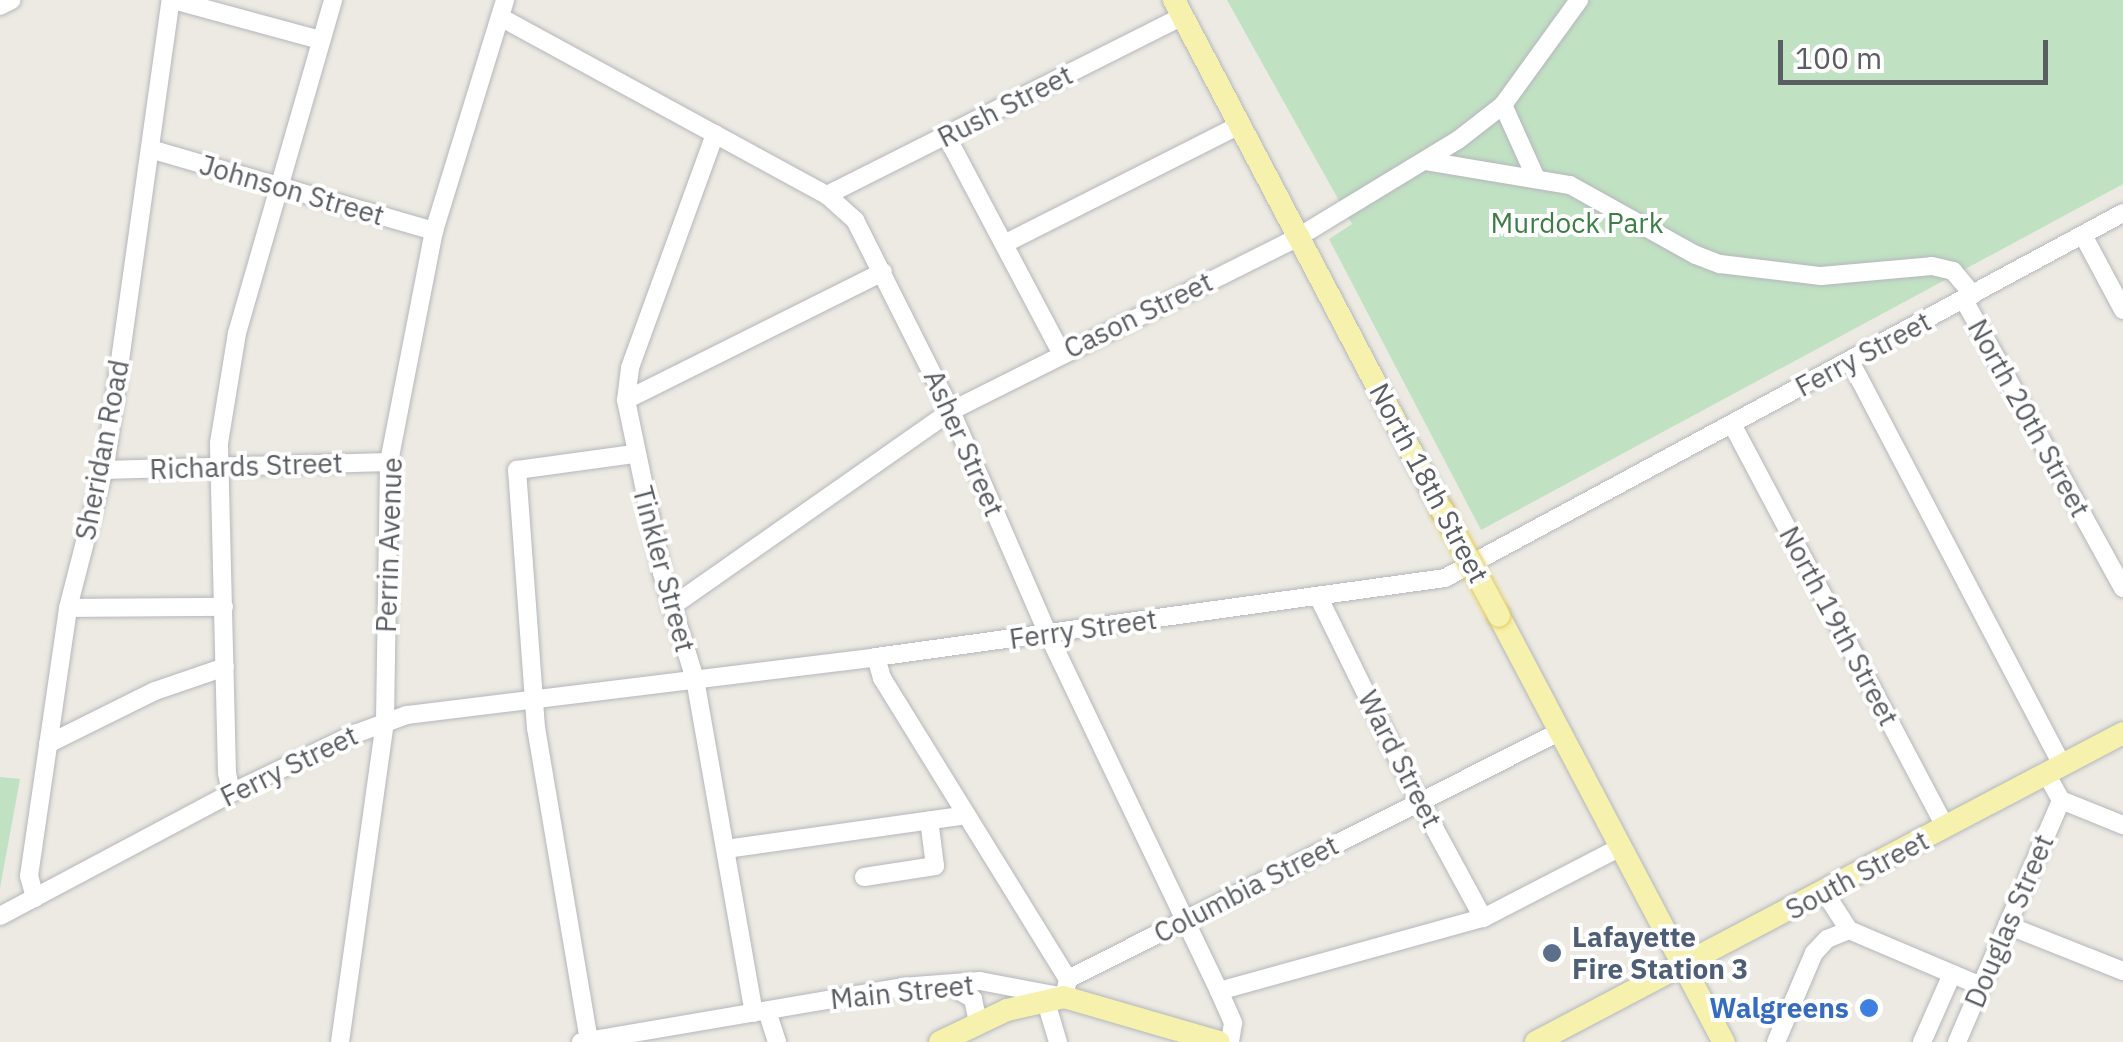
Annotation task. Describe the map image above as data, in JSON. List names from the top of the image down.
{
  "streets": {
    "main road": [
      "North 18th Street",
      "South Street",
      "Columbia Street",
      "Main Street"
    ],
    "street": [
      "Rush Street",
      "Johnson Street",
      "Cason Street",
      "Ferry Street",
      "North 20th Street",
      "Asher Street",
      "Sheridan Road",
      "Richards Street",
      "Perrin Avenue",
      "Tinkler Street",
      "North 19th Street",
      "Ward Street",
      "Douglas Street"
    ]
  },
  "crossings": [
    ["Rush Street", "Asher Street"],
    ["Rush Street", "North 18th Street"],
    ["Johnson Street", "Sheridan Road"],
    ["Johnson Street", "Perrin Avenue"],
    ["Cason Street", "Asher Street"],
    ["Cason Street", "North 18th Street"],
    ["Cason Street", "Tinkler Street"],
    ["Ferry Street", "North 20th Street"],
    ["Ferry Street", "Asher Street"],
    ["Ferry Street", "Sheridan Road"],
    ["Ferry Street", "Perrin Avenue"],
    ["Ferry Street", "Tinkler Street"],
    ["Ferry Street", "North 19th Street"],
    ["Ferry Street", "Ward Street"],
    ["Asher Street", "Perrin Avenue"],
    ["Asher Street", "Tinkler Street"],
    ["Asher Street", "Columbia Street"],
    ["Sheridan Road", "Richards Street"],
    ["Richards Street", "Perrin Avenue"],
    ["North 18th Street", "South Street"],
    ["North 18th Street", "Columbia Street"],
    ["Tinkler Street", "Main Street"],
    ["North 19th Street", "South Street"],
    ["Ward Street", "Columbia Street"],
    ["Columbia Street", "Main Street"]
  ],
  "parks": ["Murdock Park"],
  "places": ["Lafayette Fire Station 3", "Walgreens"],
  "scale_bar": "100 m"
}
